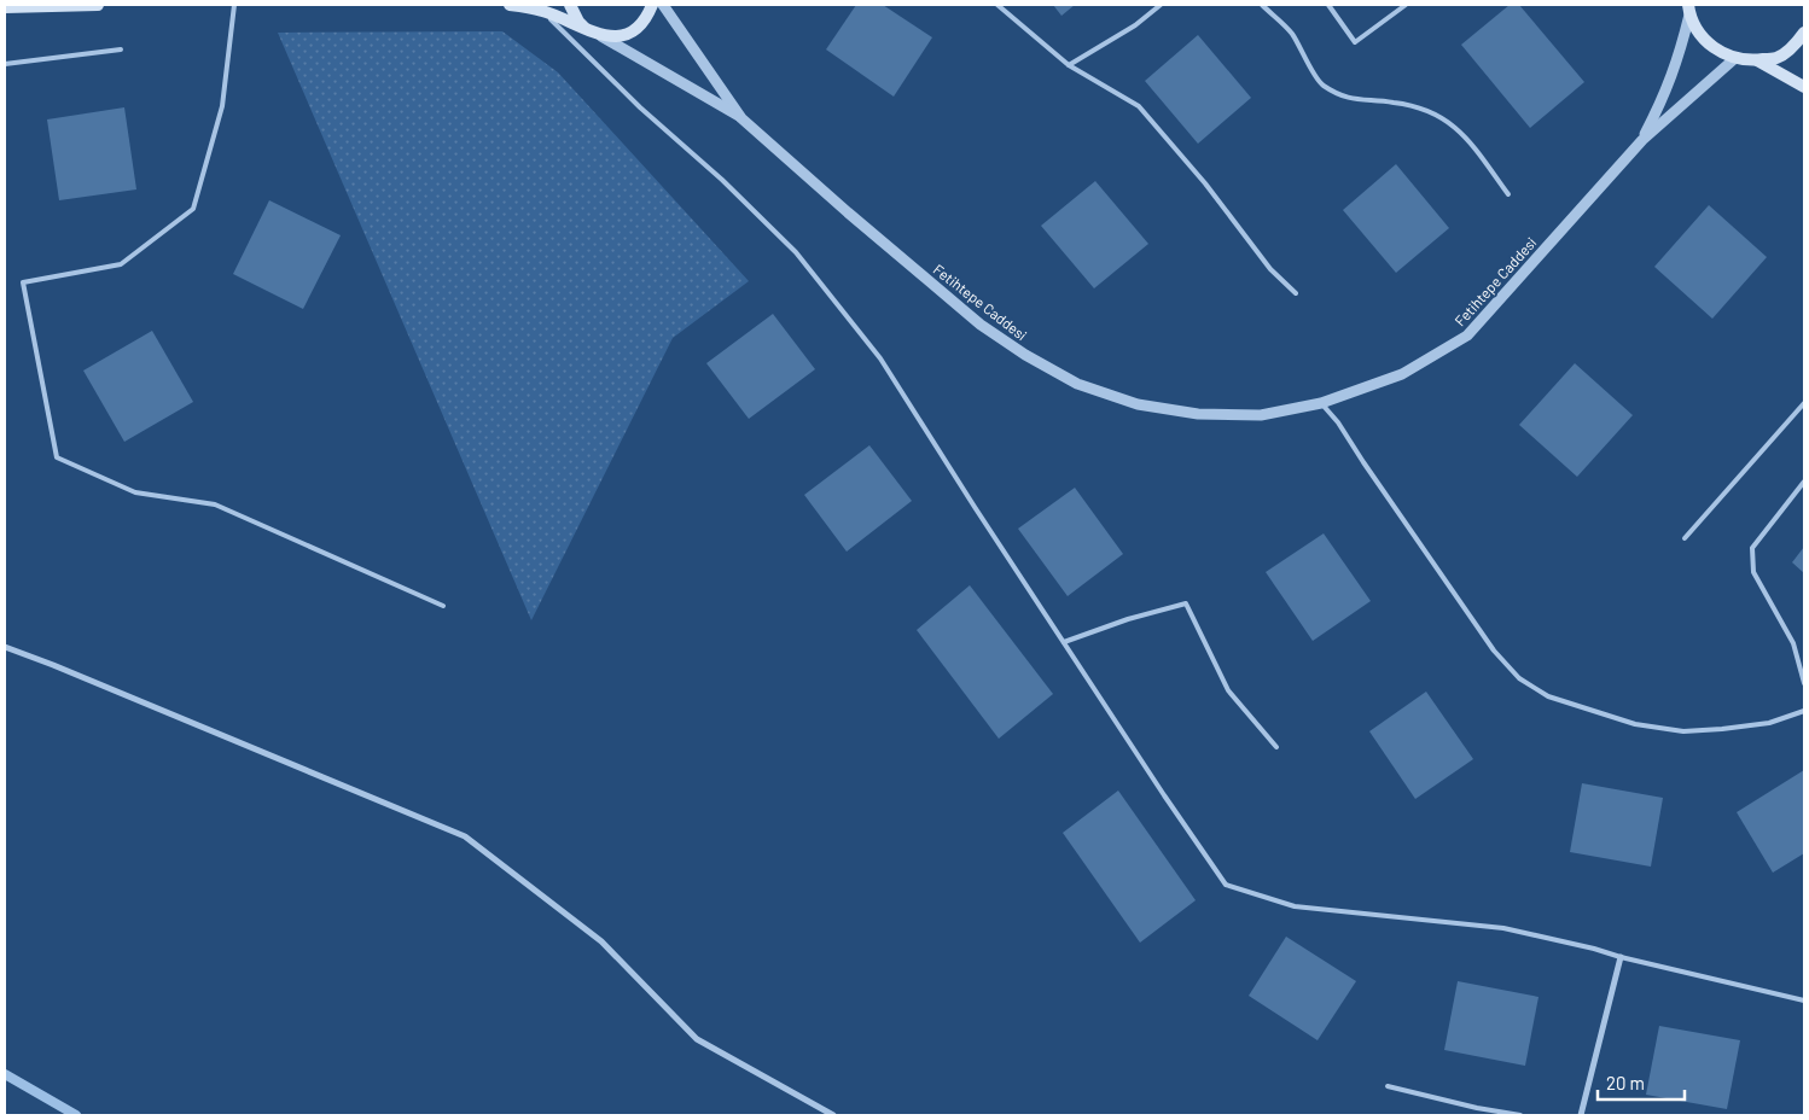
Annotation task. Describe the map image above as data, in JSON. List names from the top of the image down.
{
  "streets": {
    "street": ["Fetihtepe Caddesi"]
  },
  "scale_bar": "20 m"
}
